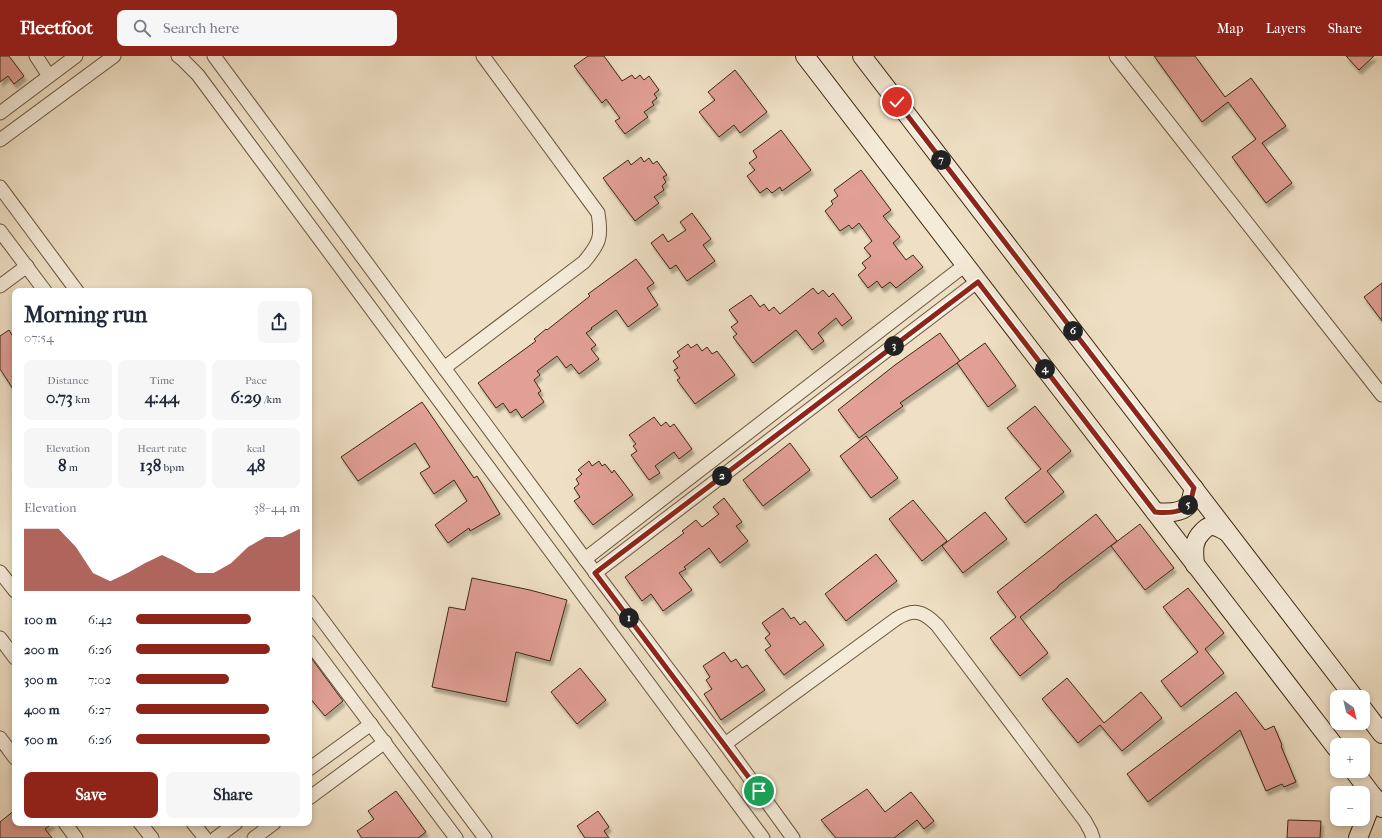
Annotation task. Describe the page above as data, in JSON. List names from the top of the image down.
{
  "north": "bottom right",
  "page": {
    "header": "Fleetfoot",
    "search": "Search here",
    "nav": ["Map", "Layers", "Share"],
    "pins": [
      "7",
      "6",
      "3",
      "4",
      "2",
      "5",
      "1"
    ],
    "heading": ["Morning run", "07:54"],
    "stats": [
      ["Distance", "0.73 km"],
      ["Time", "4:44"],
      ["Pace", "6:29 /km"],
      ["Elevation", "8 m"],
      ["Heart rate", "138 bpm"],
      ["kcal", "48"]
    ],
    "chart": ["Elevation", "38–44 m"],
    "list": [
      {
        "name": "100 m",
        "note": "6:42"
      },
      {
        "name": "200 m",
        "note": "6:26"
      },
      {
        "name": "300 m",
        "note": "7:02"
      },
      {
        "name": "400 m",
        "note": "6:27"
      },
      {
        "name": "500 m",
        "note": "6:26"
      }
    ],
    "map_buttons": ["+", "−"],
    "buttons": ["Save", "Share"]
  }
}
